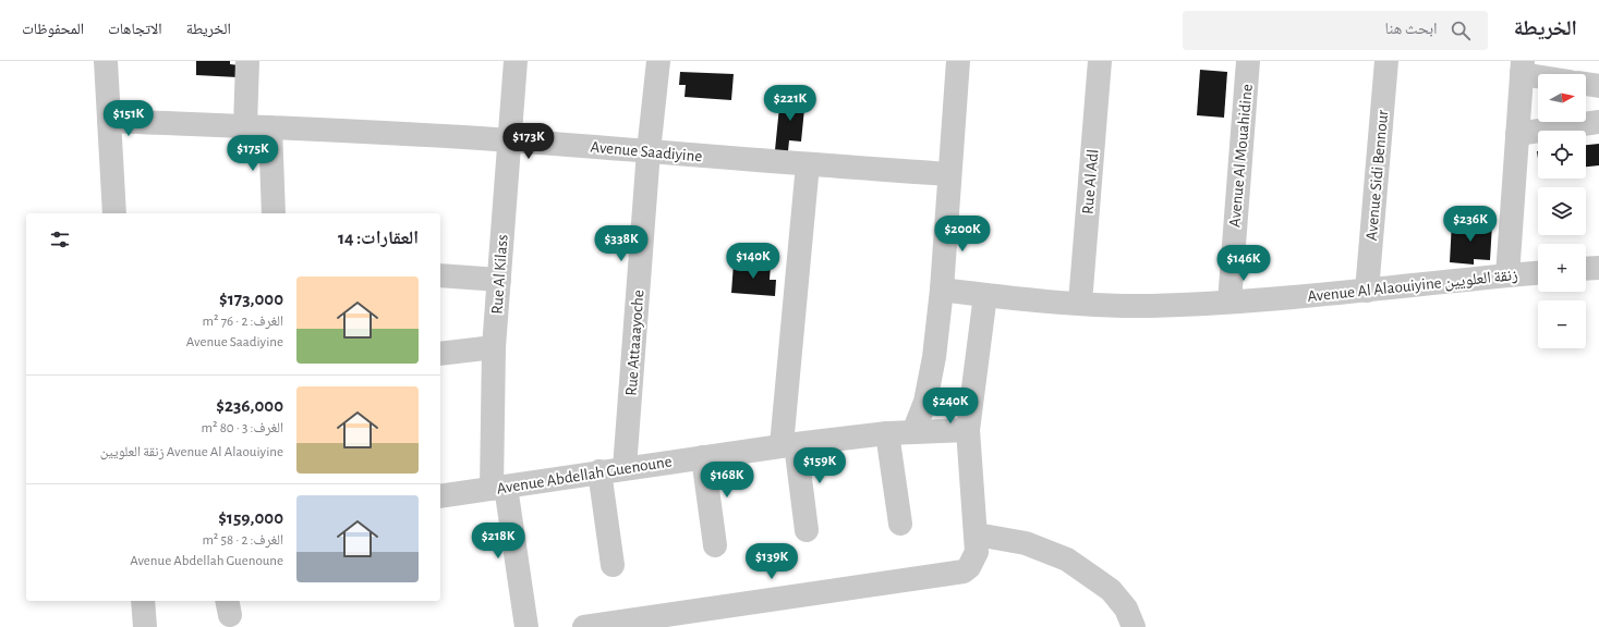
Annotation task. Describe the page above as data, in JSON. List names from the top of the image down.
{
  "streets": {
    "street": [
      "Avenue Saadiyine",
      "Avenue Al Mouahidine",
      "Avenue Sidi Bennour",
      "Rue Al Adl",
      "Rue Al Kilass",
      "Avenue Al Alaouiyine زنقة العلويين",
      "Rue Attaaayoche",
      "Avenue Abdellah Guenoune"
    ]
  },
  "crossings": [
    ["Avenue Saadiyine", "Rue Al Kilass"],
    ["Avenue Saadiyine", "Rue Attaaayoche"],
    ["Avenue Al Mouahidine", "Avenue Al Alaouiyine زنقة العلويين"],
    ["Avenue Sidi Bennour", "Avenue Al Alaouiyine زنقة العلويين"],
    ["Rue Al Adl", "Avenue Al Alaouiyine زنقة العلويين"],
    ["Rue Al Kilass", "Avenue Abdellah Guenoune"],
    ["Rue Attaaayoche", "Avenue Abdellah Guenoune"]
  ],
  "north": "right",
  "page": {
    "header": "الخريطة",
    "search": "ابحث هنا",
    "nav": ["الخريطة", "الاتجاهات", "المحفوظات"],
    "map_buttons": ["+", "−"],
    "price": [
      "$221K",
      "$151K",
      "$173K",
      "$175K",
      "$236K",
      "$200K",
      "$338K",
      "$140K",
      "$146K",
      "$240K",
      "$159K",
      "$168K",
      "$218K",
      "$139K"
    ],
    "heading": "العقارات: 14",
    "list": [
      {
        "name": "$173,000",
        "note": "الغرف: 2 · 76 m² · Avenue Saadiyine"
      },
      {
        "name": "$236,000",
        "note": "الغرف: 3 · 80 m² · Avenue Al Alaouiyine زنقة العلويين"
      },
      {
        "name": "$159,000",
        "note": "الغرف: 2 · 58 m² · Avenue Abdellah Guenoune"
      }
    ]
  }
}
